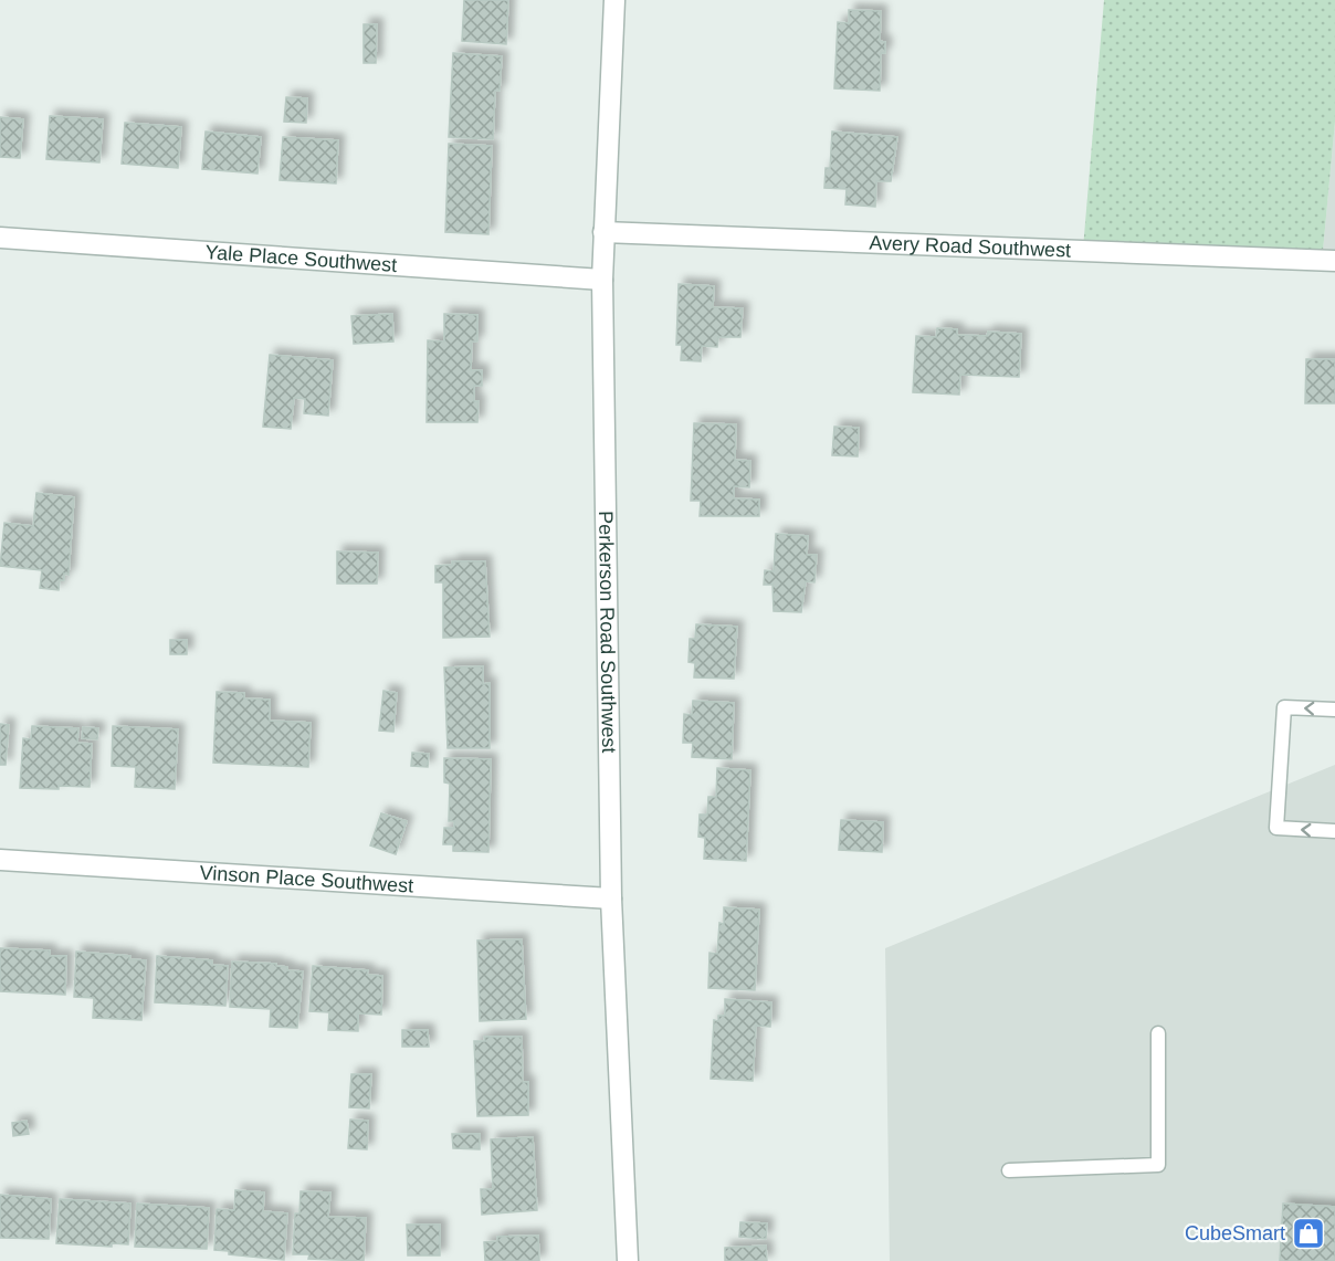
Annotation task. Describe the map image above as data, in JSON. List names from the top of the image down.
{
  "streets": {
    "street": [
      "Avery Road Southwest",
      "Yale Place Southwest",
      "Perkerson Road Southwest",
      "Vinson Place Southwest"
    ]
  },
  "crossings": [
    ["Avery Road Southwest", "Perkerson Road Southwest"],
    ["Yale Place Southwest", "Perkerson Road Southwest"],
    ["Perkerson Road Southwest", "Vinson Place Southwest"]
  ],
  "places": {
    "shop": ["CubeSmart"]
  }
}
